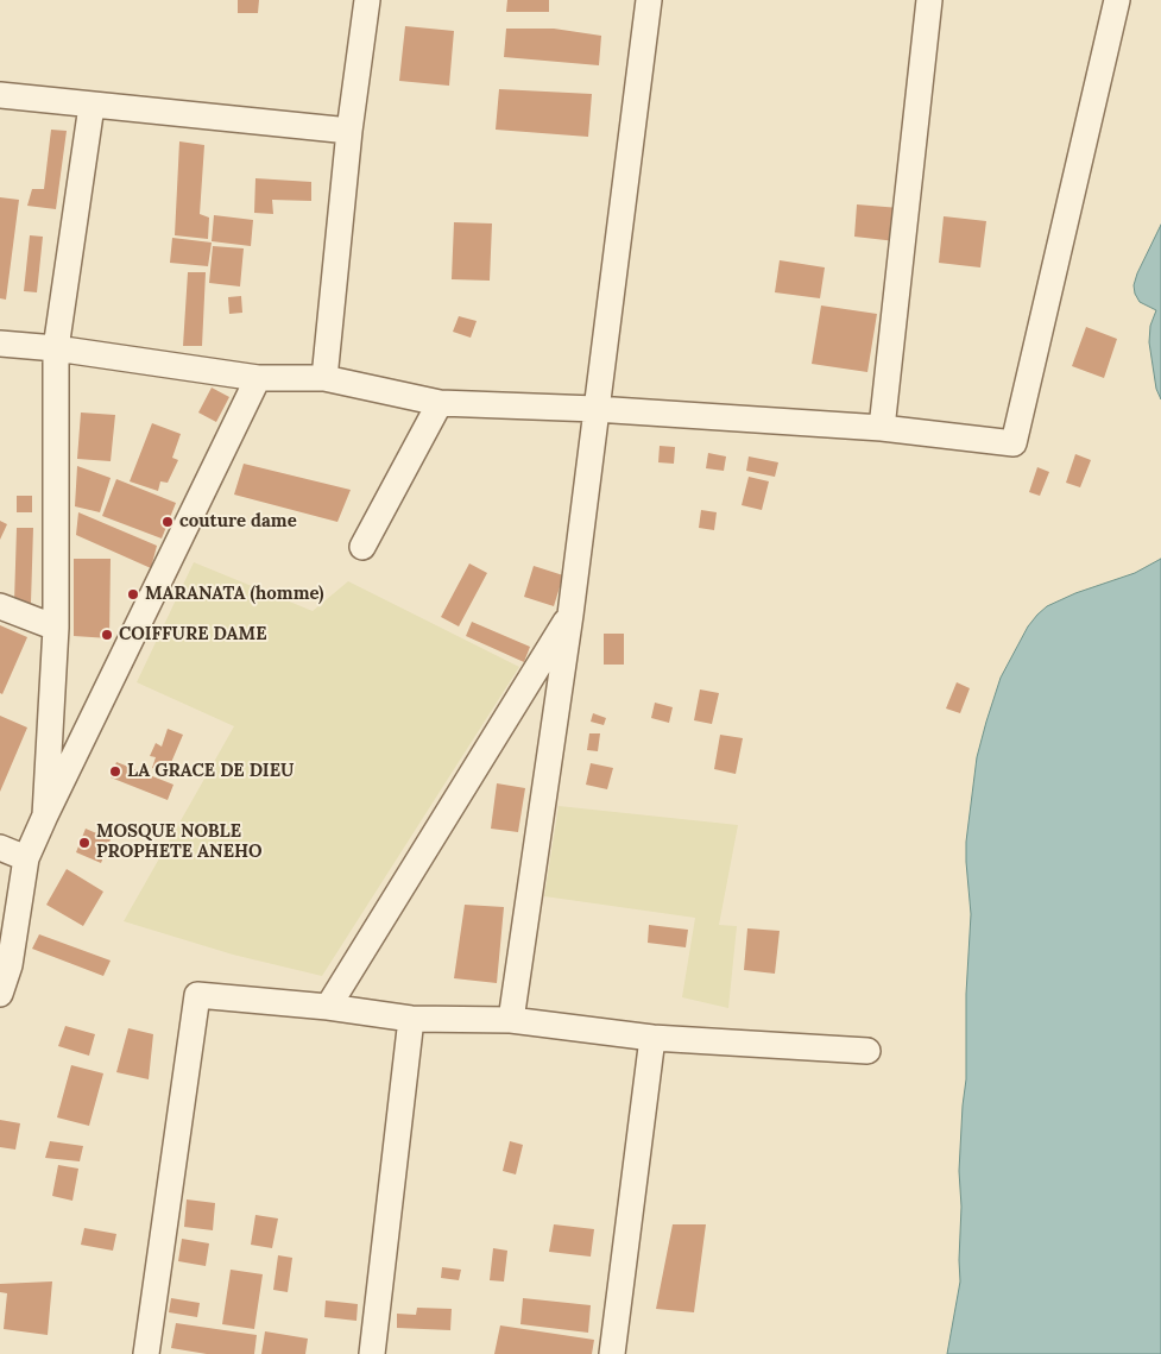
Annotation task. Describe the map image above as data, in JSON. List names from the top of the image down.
{
  "places": [
    "couture dame",
    "MARANATA (homme)",
    "COIFFURE DAME",
    "LA GRACE DE DIEU",
    "MOSQUE NOBLE PROPHETE ANEHO"
  ]
}
